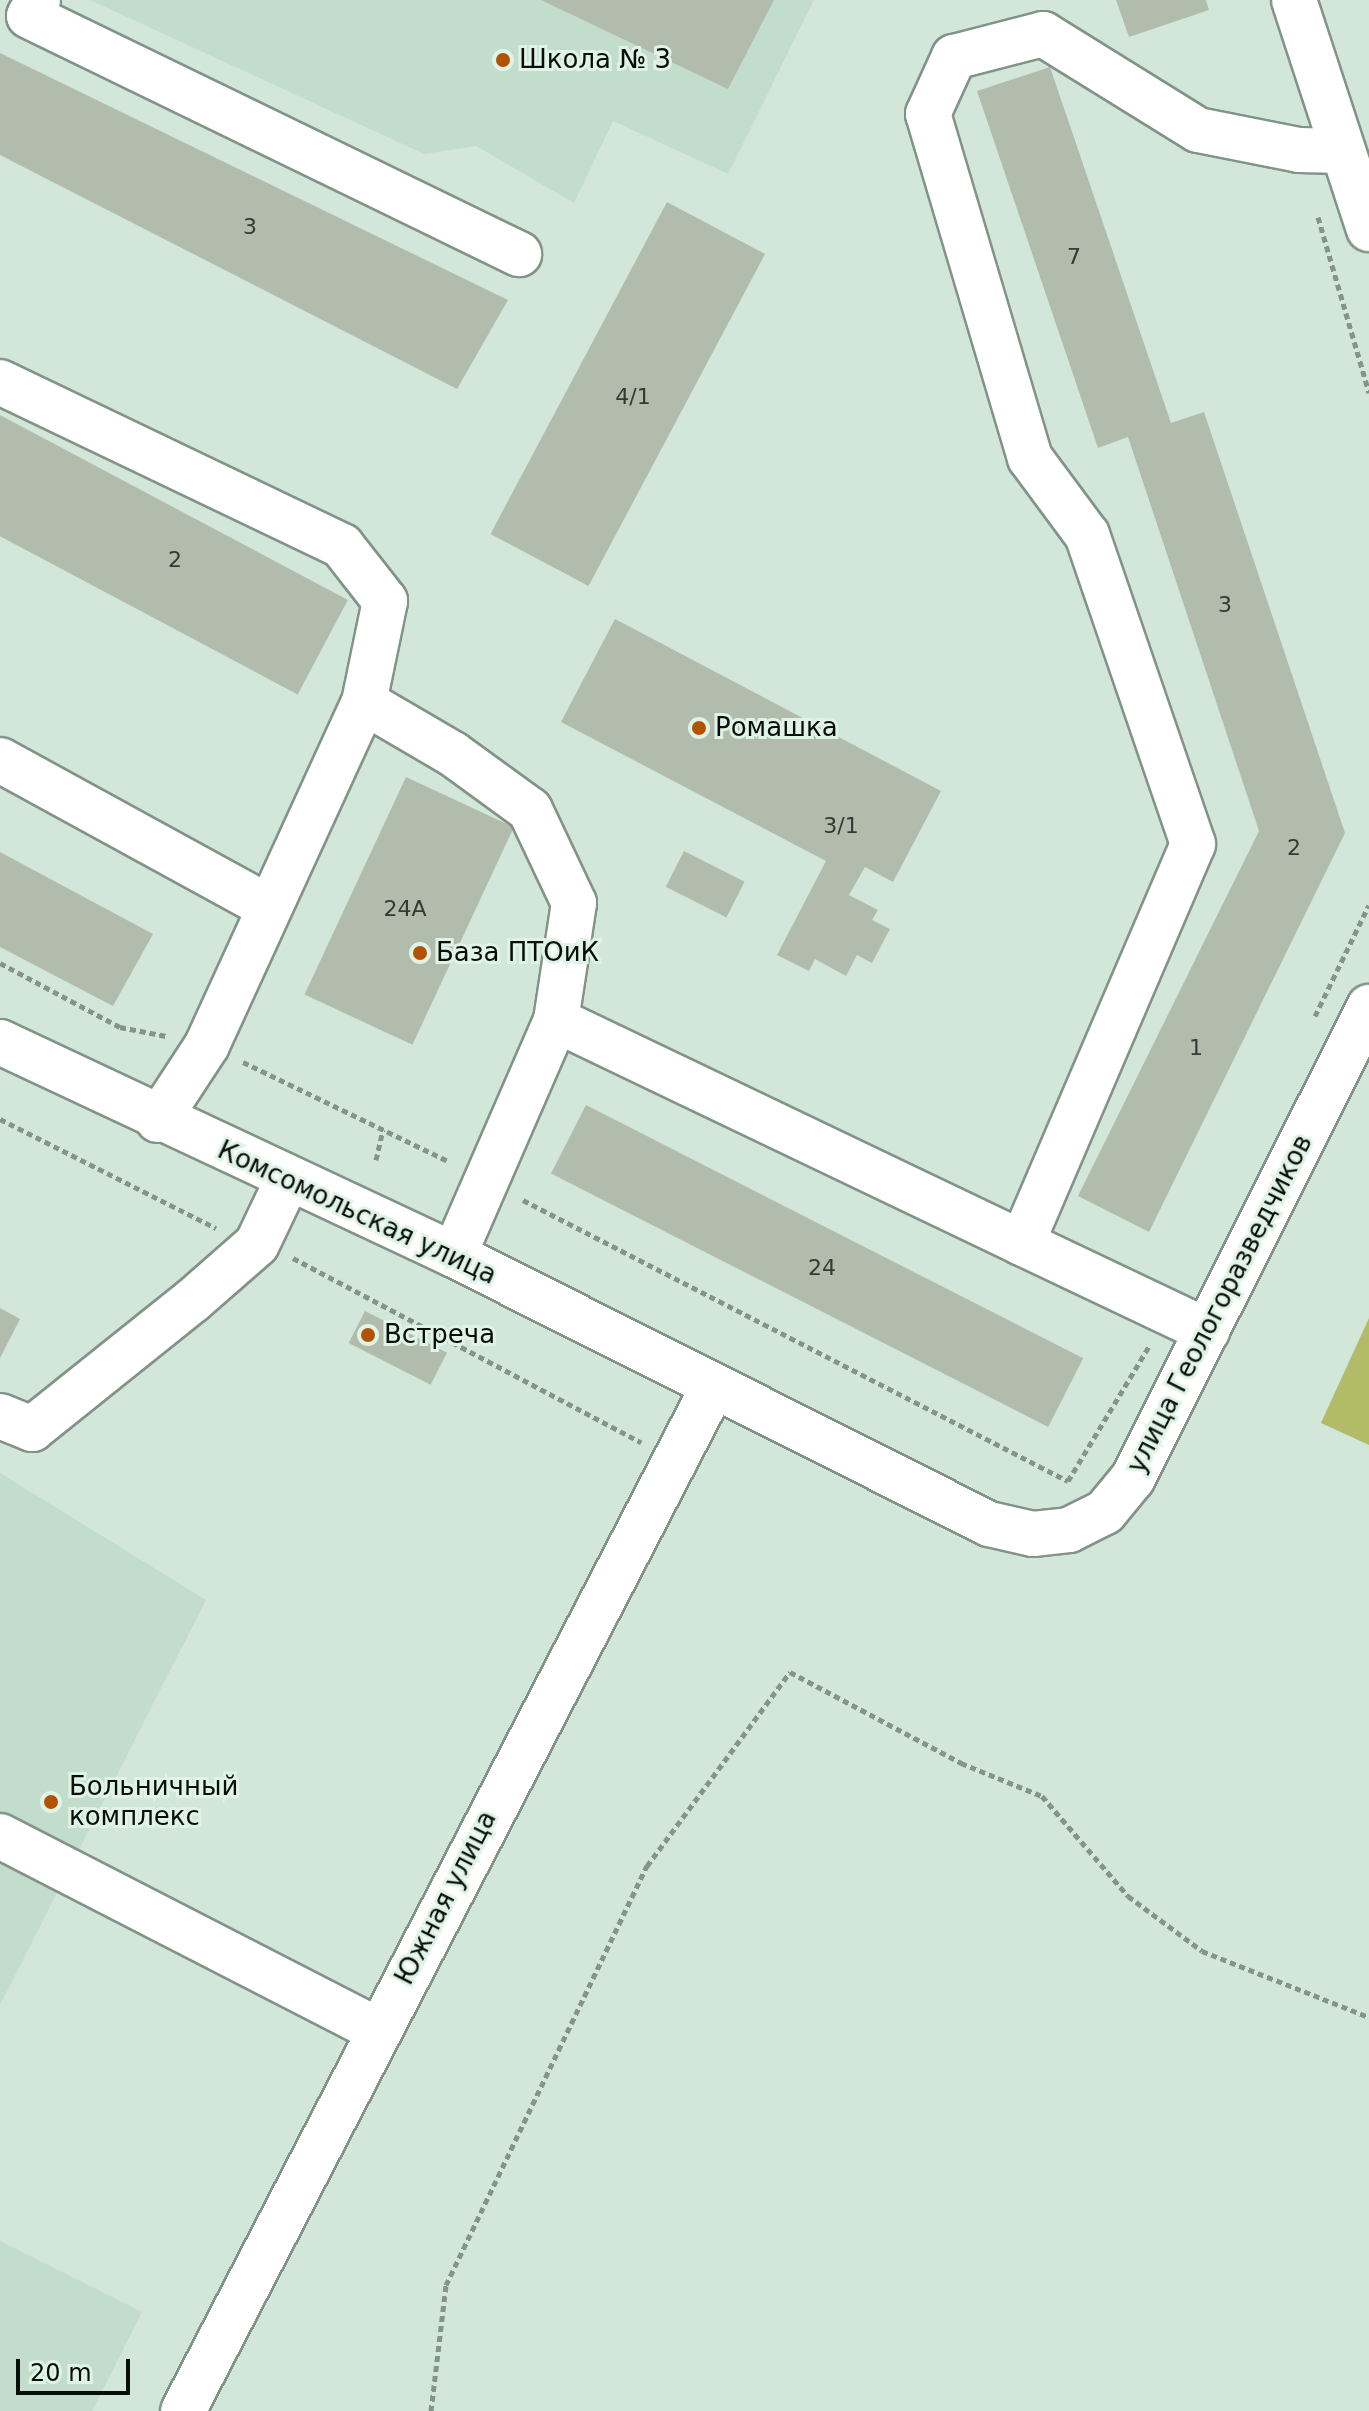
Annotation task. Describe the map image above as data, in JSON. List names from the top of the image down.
{
  "streets": {
    "street": ["Комсомольская улица", "улица Геологоразведчиков", "Южная улица"]
  },
  "crossings": [
    ["Комсомольская улица", "улица Геологоразведчиков"],
    ["Комсомольская улица", "Южная улица"],
    ["улица Геологоразведчиков", "Южная улица"]
  ],
  "places": [
    "Школа № 3",
    "Ромашка",
    "База ПТОиК",
    "Встреча",
    "Больничный комплекс"
  ],
  "house_numbers": [
    "3",
    "7",
    "4/1",
    "2",
    "3",
    "3/1",
    "2",
    "24А",
    "1",
    "24"
  ],
  "scale_bar": "20 m"
}
